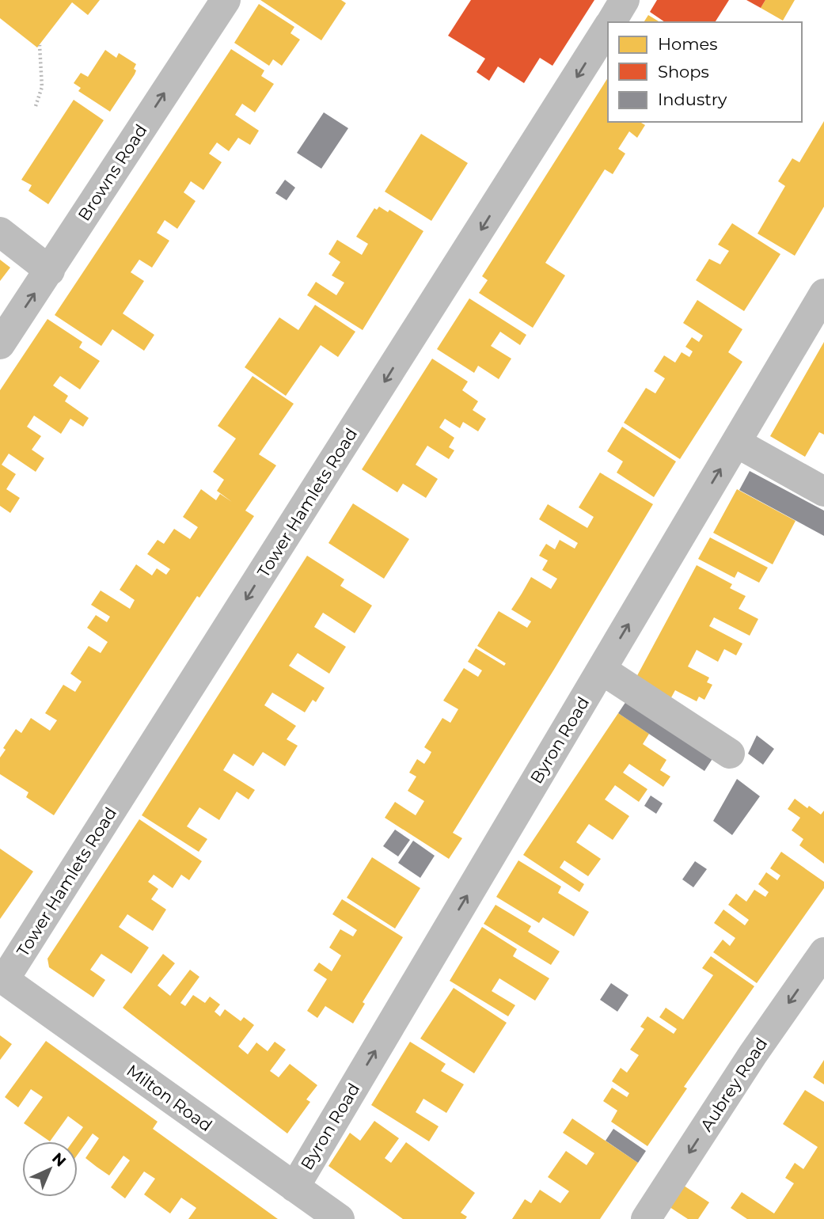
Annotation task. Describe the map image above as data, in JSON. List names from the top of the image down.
{
  "streets": {
    "street": [
      "Browns Road",
      "Tower Hamlets Road",
      "Byron Road",
      "Aubrey Road",
      "Milton Road"
    ]
  },
  "crossings": [
    ["Tower Hamlets Road", "Milton Road"],
    ["Byron Road", "Milton Road"]
  ],
  "one_way": [
    "Browns Road",
    "Tower Hamlets Road",
    "Byron Road",
    "Aubrey Road"
  ],
  "legend": ["Homes", "Shops", "Industry"],
  "north": "top right"
}
